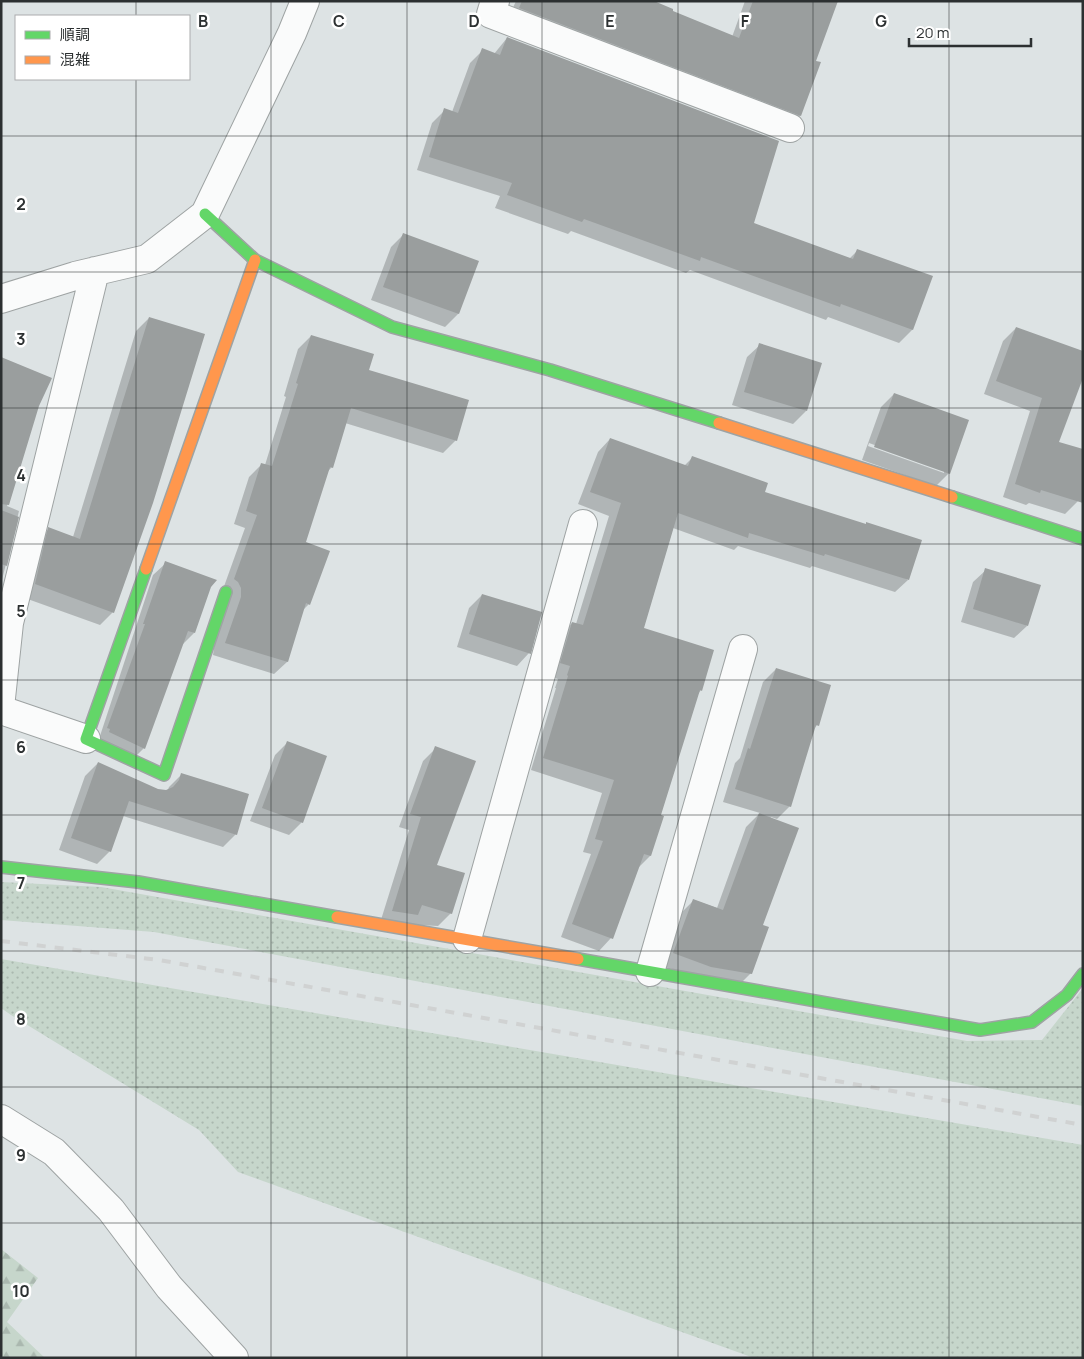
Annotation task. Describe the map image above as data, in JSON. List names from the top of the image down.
{
  "legend": ["順調", "混雑"],
  "scale_bar": "20 m",
  "grid": {
    "columns": [
      "B",
      "C",
      "D",
      "E",
      "F",
      "G"
    ],
    "rows": [
      "2",
      "3",
      "4",
      "5",
      "6",
      "7",
      "8",
      "9",
      "10"
    ]
  }
}
